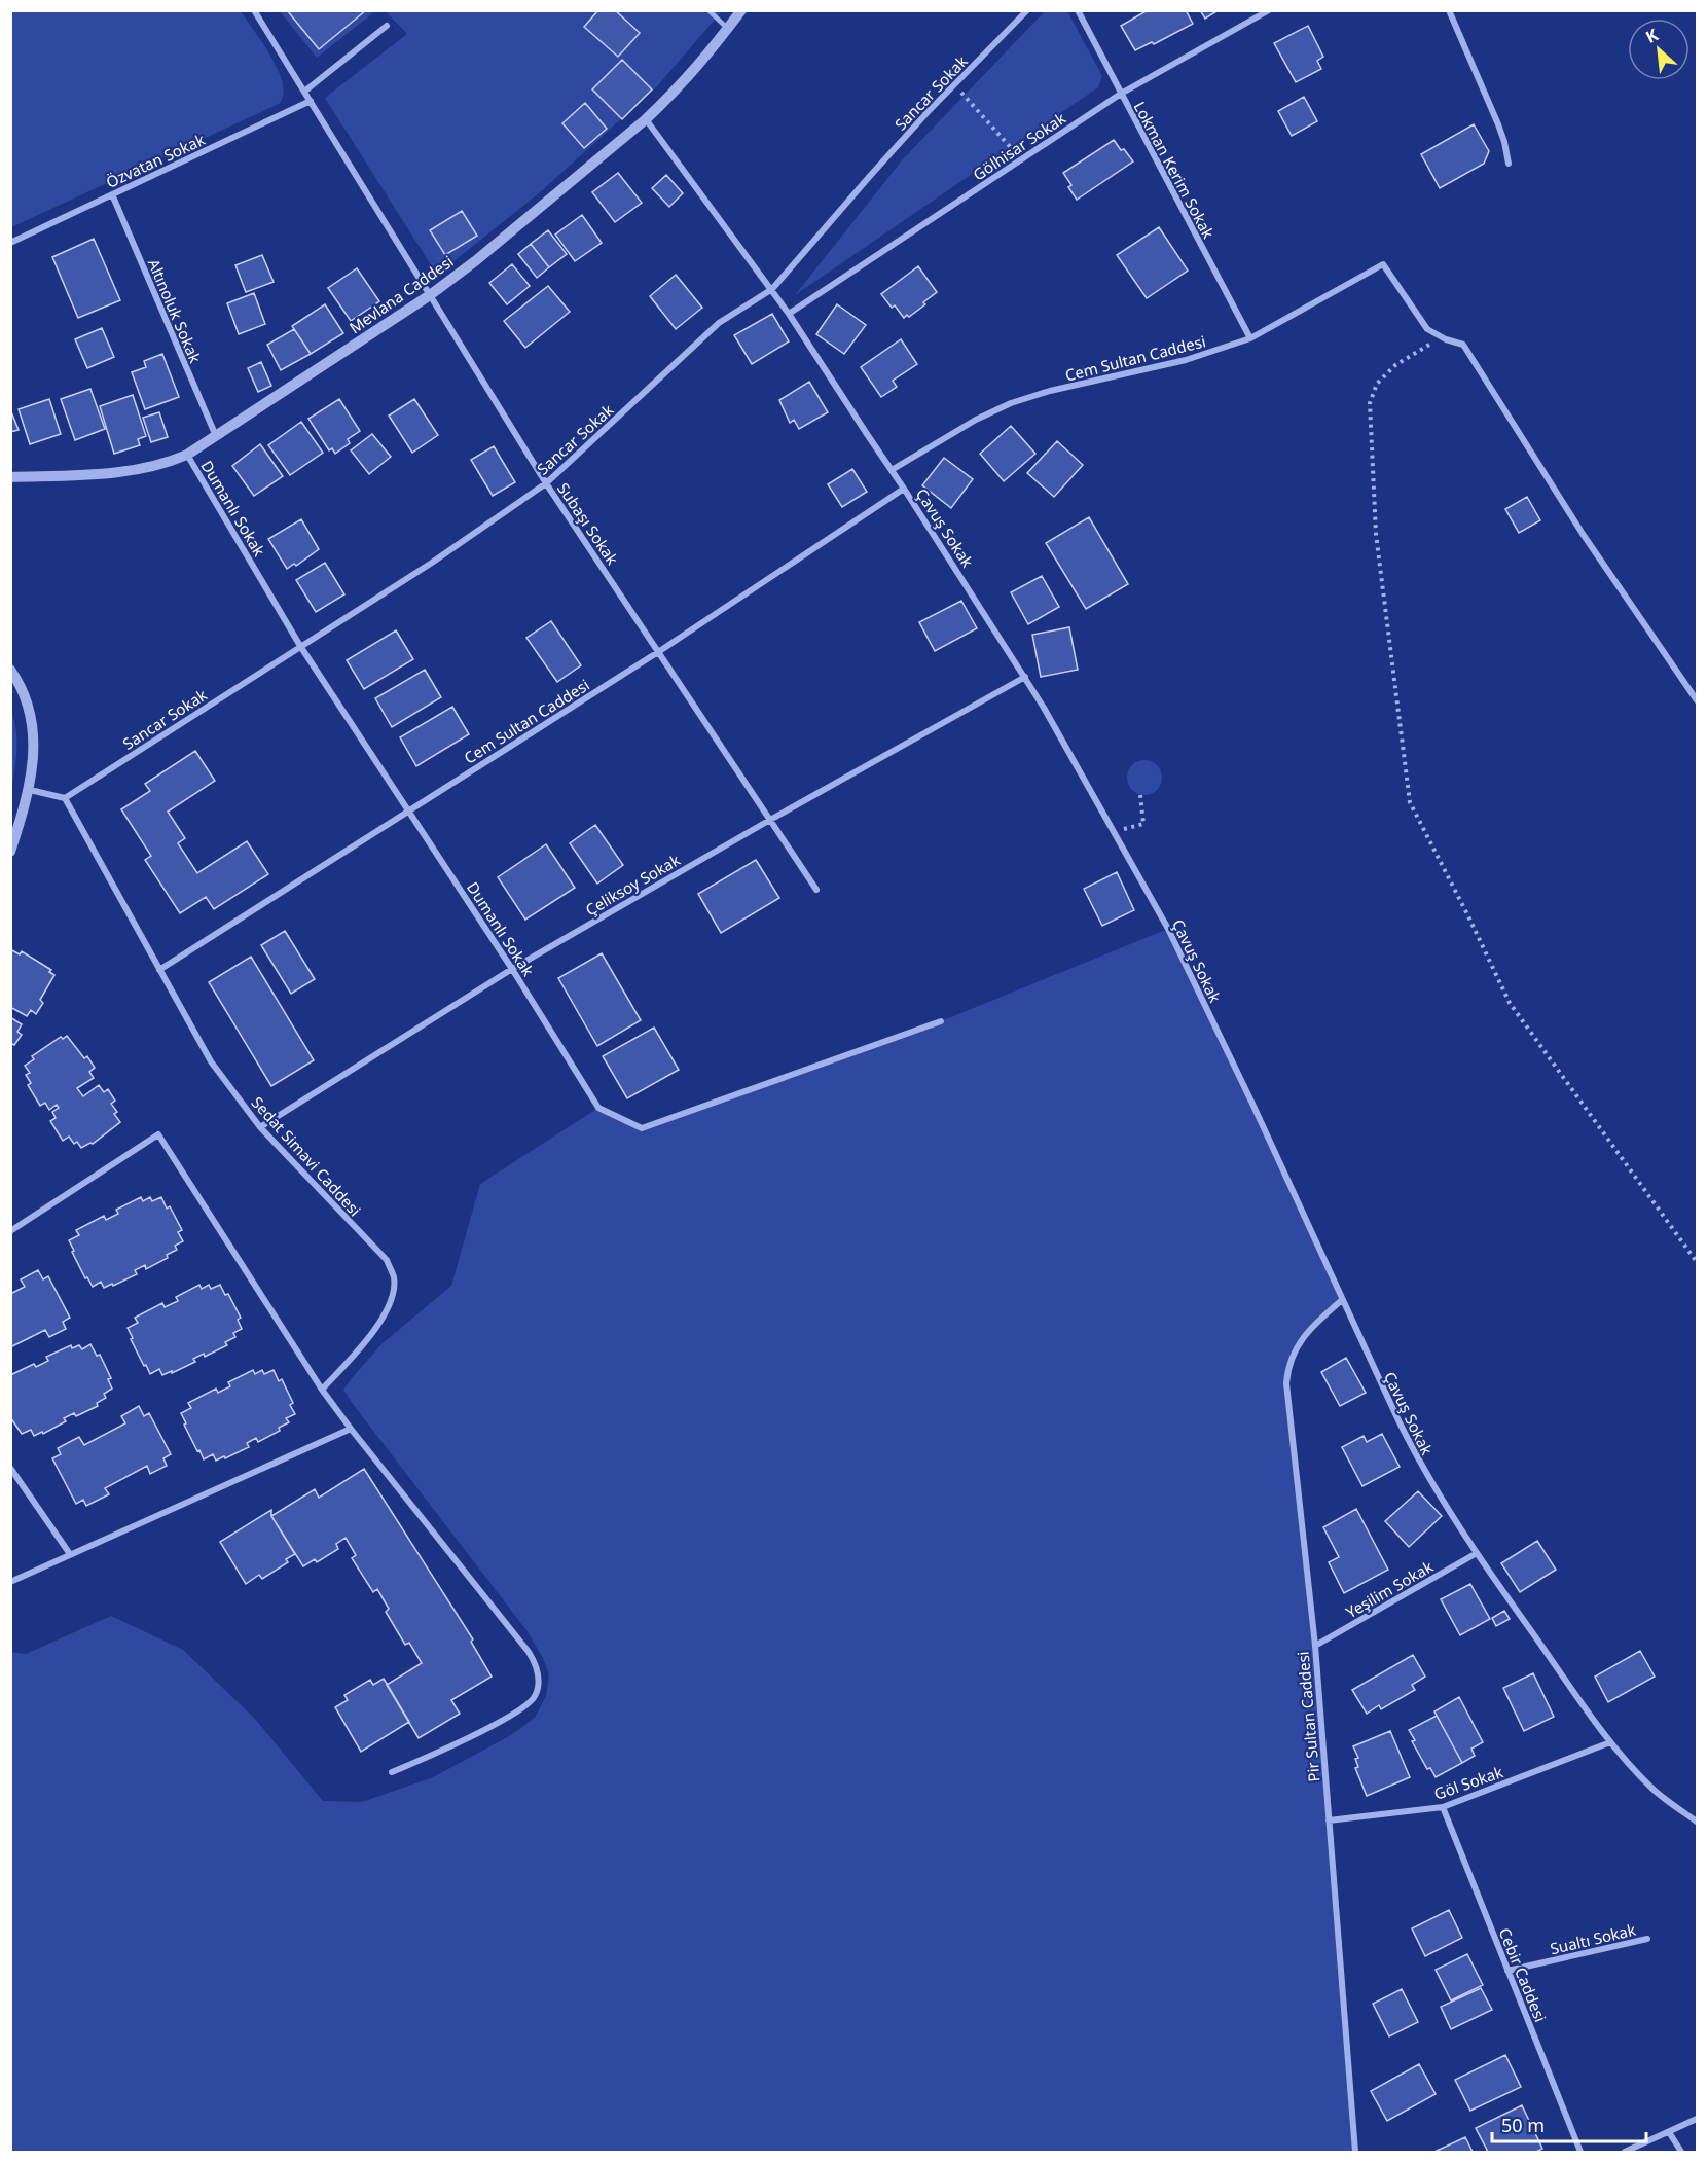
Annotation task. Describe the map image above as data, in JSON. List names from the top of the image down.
{
  "streets": {
    "street": [
      "Sancar Sokak",
      "Gölhisar Sokak",
      "Özvatan Sokak",
      "Lokman Kerim Sokak",
      "Mevlana Caddesi",
      "Altınoluk Sokak",
      "Cem Sultan Caddesi",
      "Dumanlı Sokak",
      "Subaşı Sokak",
      "Çavuş Sokak",
      "Çeliksoy Sokak",
      "Sedat Simavi Caddesi",
      "Yeşilim Sokak",
      "Pir Sultan Caddesi",
      "Göl Sokak",
      "Sualtı Sokak",
      "Cebir Caddesi"
    ]
  },
  "crossings": [
    ["Sancar Sokak", "Dumanlı Sokak"],
    ["Sancar Sokak", "Subaşı Sokak"],
    ["Sancar Sokak", "Çavuş Sokak"],
    ["Sancar Sokak", "Sedat Simavi Caddesi"],
    ["Gölhisar Sokak", "Lokman Kerim Sokak"],
    ["Gölhisar Sokak", "Çavuş Sokak"],
    ["Özvatan Sokak", "Altınoluk Sokak"],
    ["Özvatan Sokak", "Subaşı Sokak"],
    ["Lokman Kerim Sokak", "Cem Sultan Caddesi"],
    ["Mevlana Caddesi", "Altınoluk Sokak"],
    ["Mevlana Caddesi", "Dumanlı Sokak"],
    ["Mevlana Caddesi", "Subaşı Sokak"],
    ["Mevlana Caddesi", "Çavuş Sokak"],
    ["Cem Sultan Caddesi", "Dumanlı Sokak"],
    ["Cem Sultan Caddesi", "Subaşı Sokak"],
    ["Cem Sultan Caddesi", "Çavuş Sokak"],
    ["Cem Sultan Caddesi", "Sedat Simavi Caddesi"],
    ["Dumanlı Sokak", "Çeliksoy Sokak"],
    ["Subaşı Sokak", "Çeliksoy Sokak"],
    ["Çavuş Sokak", "Çeliksoy Sokak"],
    ["Çavuş Sokak", "Yeşilim Sokak"],
    ["Çavuş Sokak", "Pir Sultan Caddesi"],
    ["Çavuş Sokak", "Göl Sokak"],
    ["Çeliksoy Sokak", "Sedat Simavi Caddesi"],
    ["Yeşilim Sokak", "Pir Sultan Caddesi"],
    ["Pir Sultan Caddesi", "Göl Sokak"],
    ["Göl Sokak", "Cebir Caddesi"],
    ["Sualtı Sokak", "Cebir Caddesi"]
  ],
  "scale_bar": "50 m",
  "north": "top left"
}
